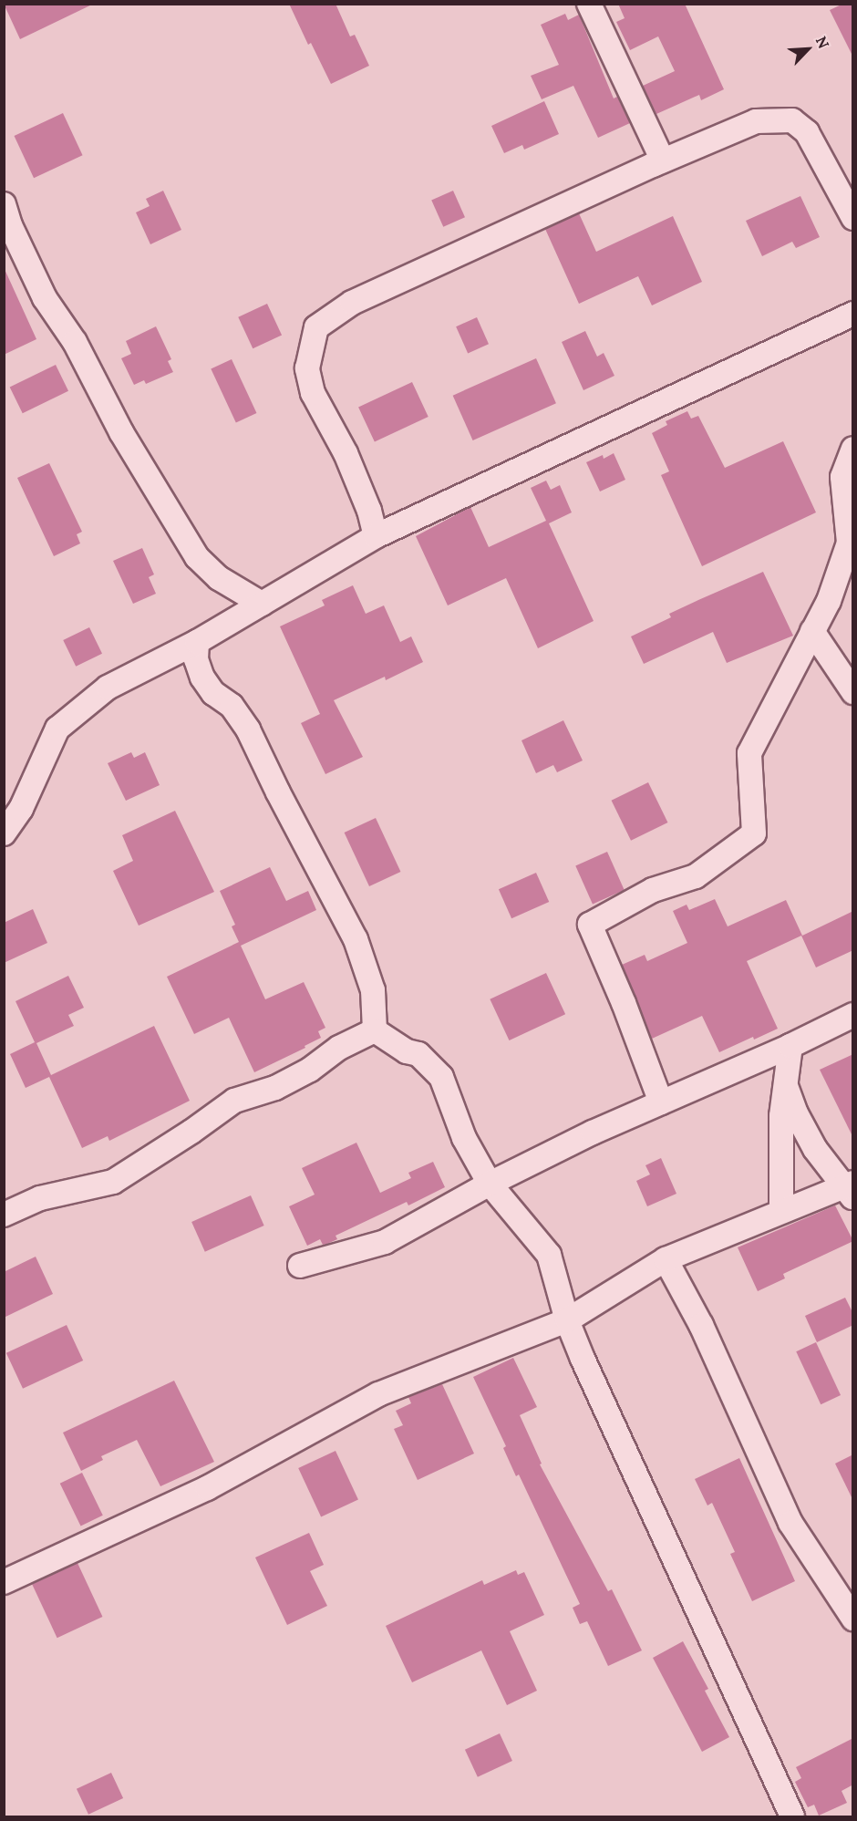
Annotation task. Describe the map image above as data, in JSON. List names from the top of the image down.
{
  "north": "top right"
}
